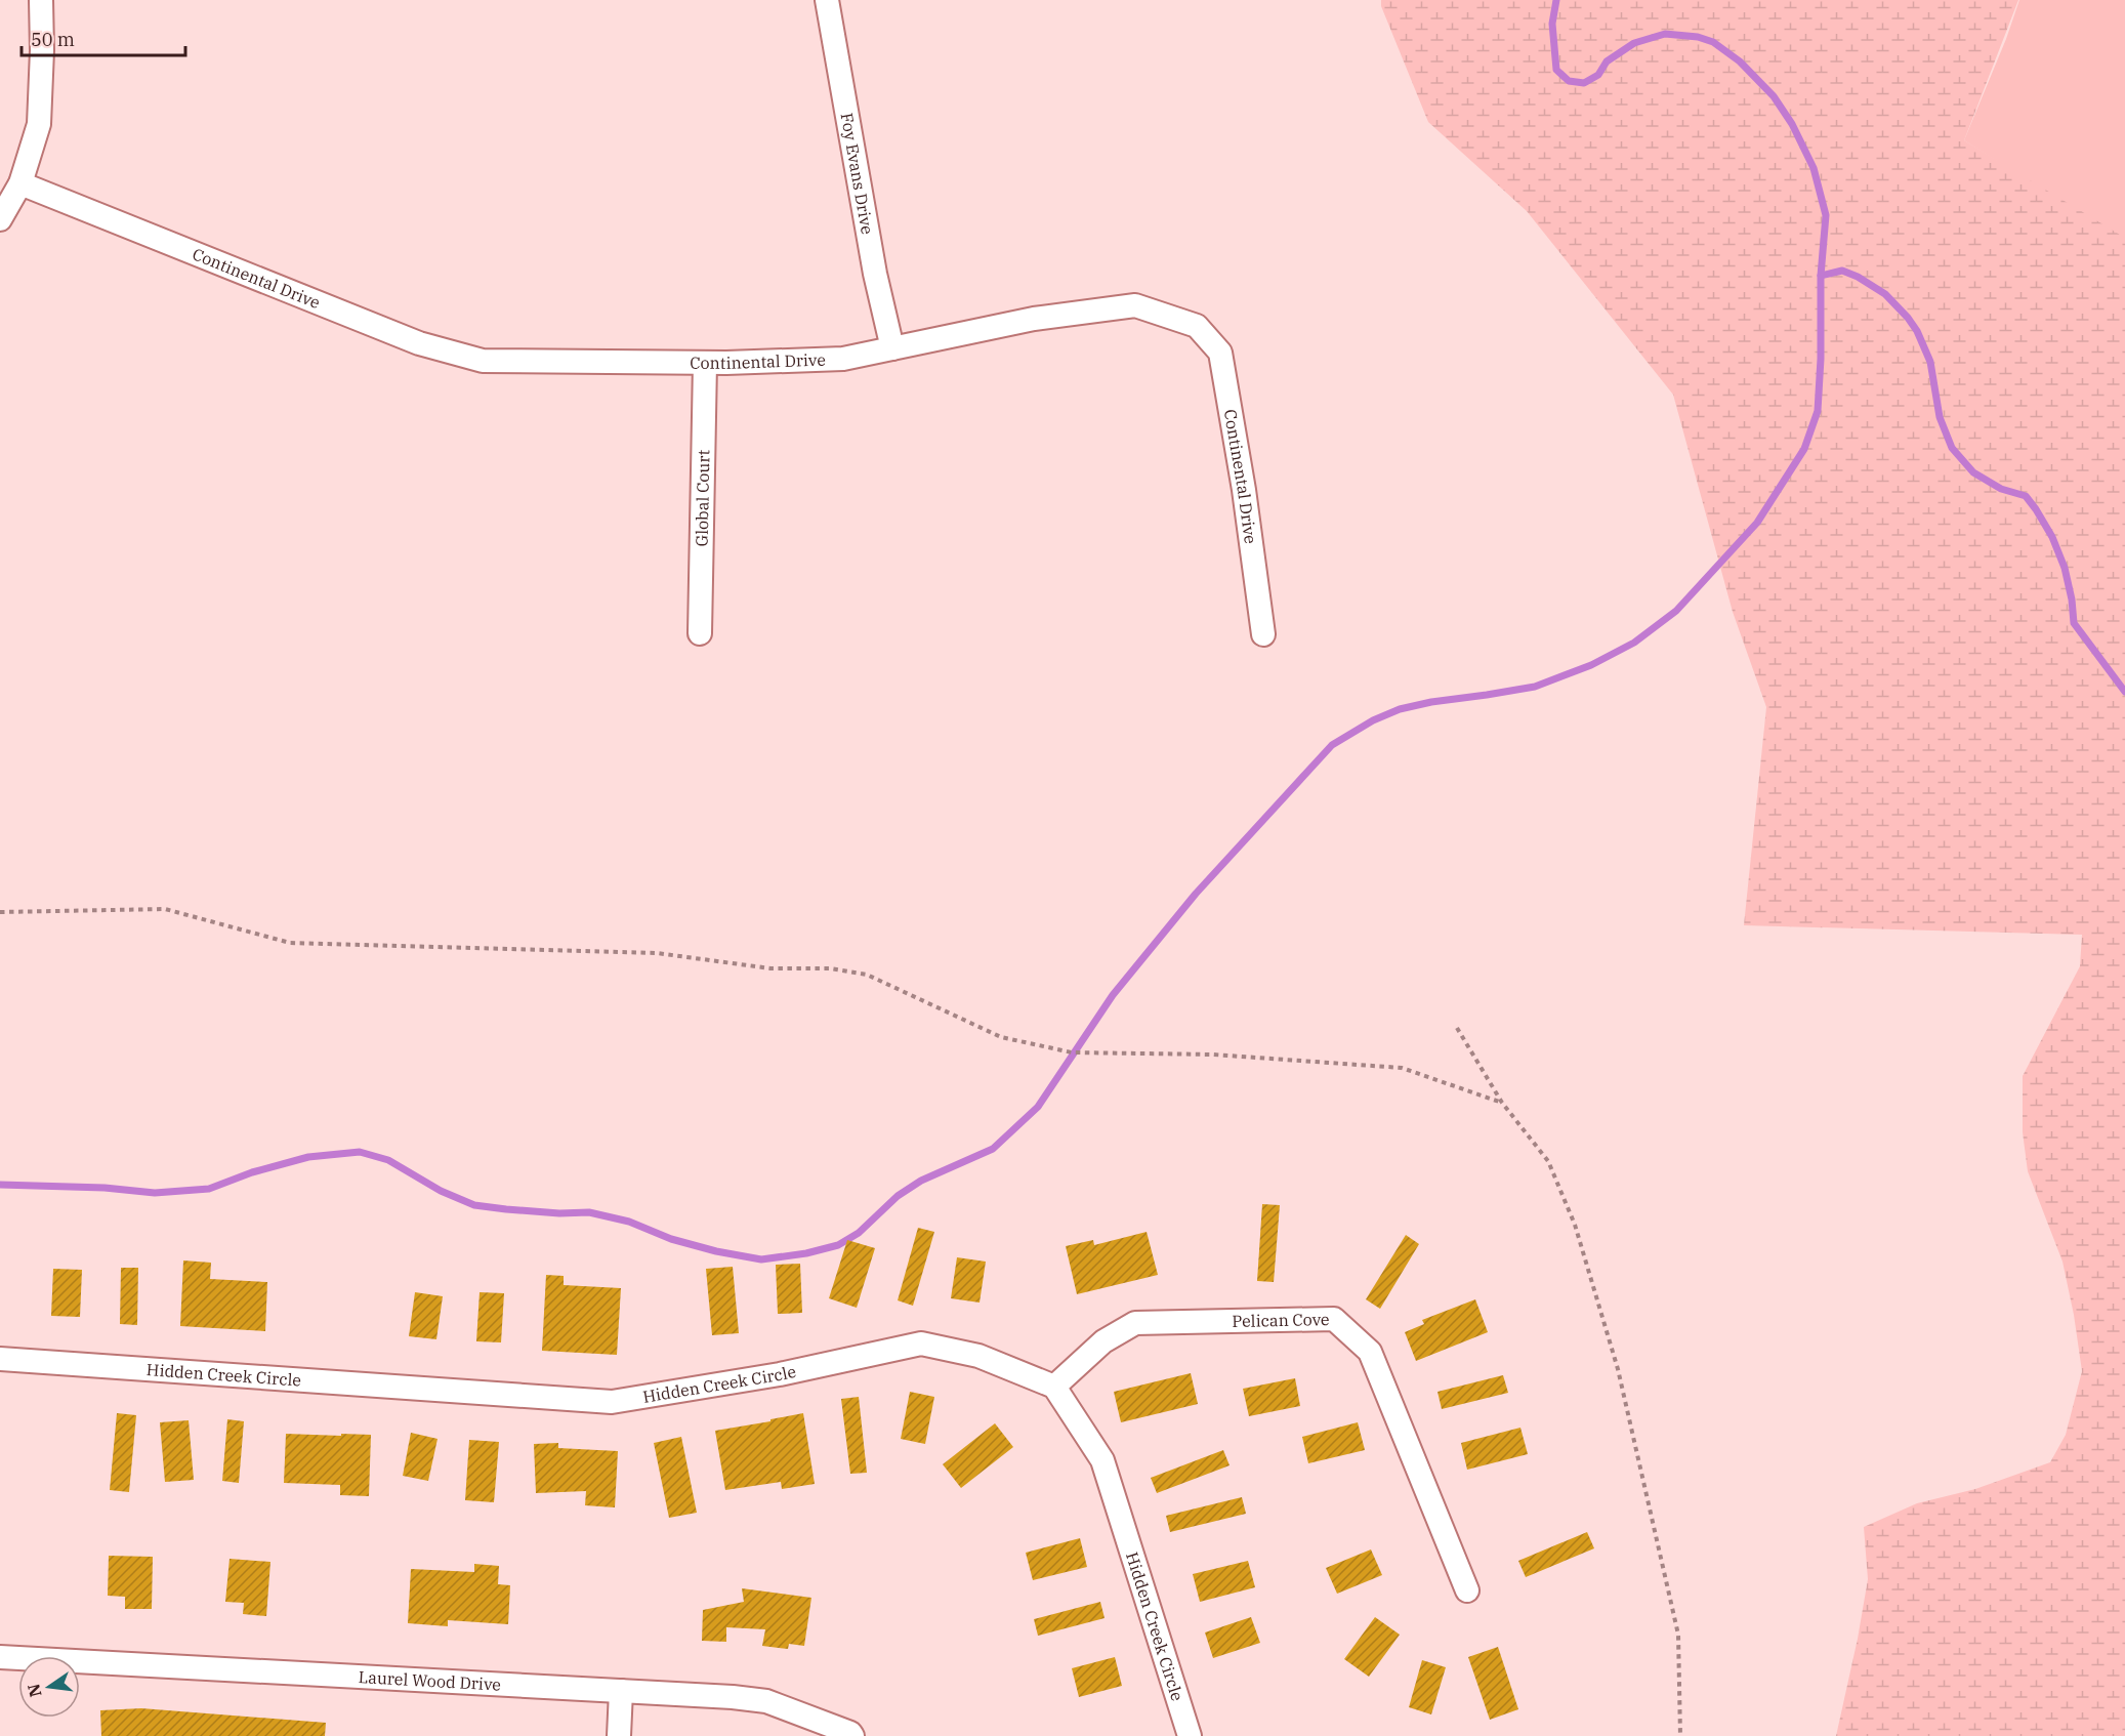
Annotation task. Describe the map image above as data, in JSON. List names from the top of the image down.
{
  "streets": {
    "street": [
      "Foy Evans Drive",
      "Continental Drive",
      "Global Court",
      "Pelican Cove",
      "Hidden Creek Circle",
      "Laurel Wood Drive"
    ]
  },
  "crossings": [
    ["Foy Evans Drive", "Continental Drive"],
    ["Continental Drive", "Global Court"],
    ["Pelican Cove", "Hidden Creek Circle"]
  ],
  "scale_bar": "50 m",
  "north": "left"
}
